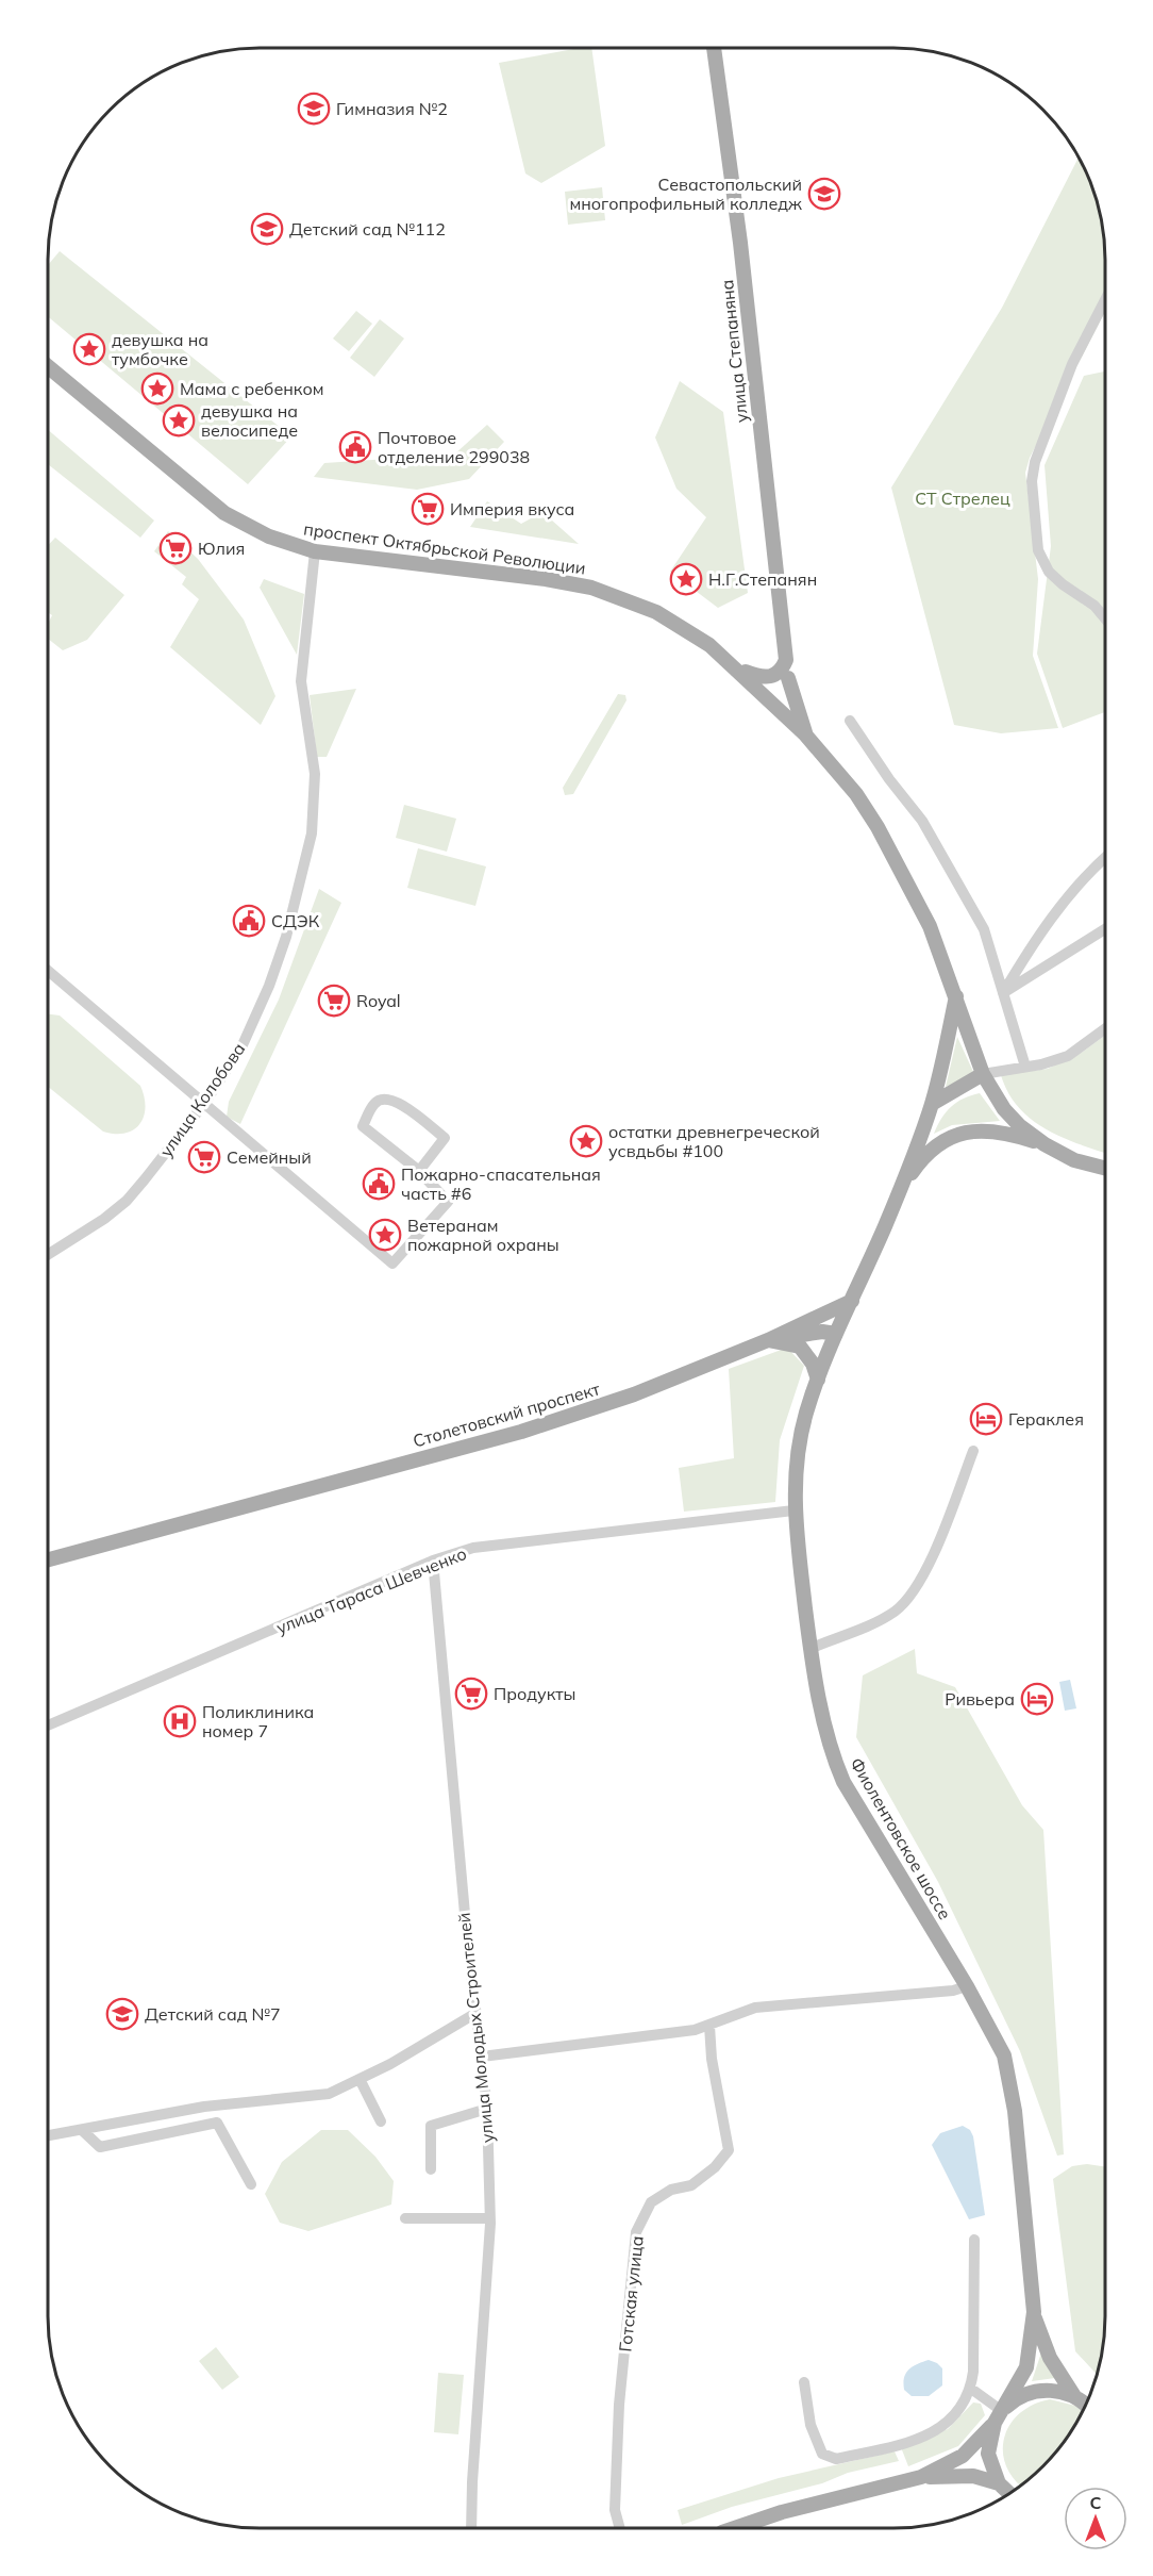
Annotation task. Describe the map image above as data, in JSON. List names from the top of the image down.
{
  "streets": {
    "main road": [
      "улица Степаняна",
      "проспект Октябрьской Революции",
      "Столетовский проспект",
      "Фиолентовское шоссе"
    ],
    "street": [
      "улица Колобова",
      "улица Тараса Шевченко",
      "улица Молодых Строителей",
      "Готская улица"
    ]
  },
  "crossings": [
    ["улица Степаняна", "проспект Октябрьской Революции"],
    ["проспект Октябрьской Революции", "улица Колобова"],
    ["Столетовский проспект", "Фиолентовское шоссе"],
    ["улица Тараса Шевченко", "Фиолентовское шоссе"],
    ["улица Тараса Шевченко", "улица Молодых Строителей"]
  ],
  "parks": ["СТ Стрелец"],
  "places": {
    "school or university": [
      "Гимназия №2",
      "Севастопольский многопрофильный колледж",
      "Детский сад №112",
      "Детский сад №7"
    ],
    "place": [
      "девушка на тумбочке",
      "Мама с ребенком",
      "девушка на велосипеде",
      "Н.Г.Степанян",
      "остатки древнегреческой усвдьбы #100",
      "Ветеранам пожарной охраны"
    ],
    "public building": ["Почтовое отделение 299038", "СДЭК", "Пожарно-спасательная часть #6"],
    "supermarket": [
      "Империя вкуса",
      "Юлия",
      "Royal",
      "Семейный",
      "Продукты"
    ],
    "hotel": ["Гераклея", "Ривьера"],
    "hospital": ["Поликлиника номер 7"]
  },
  "north": "top"
}
